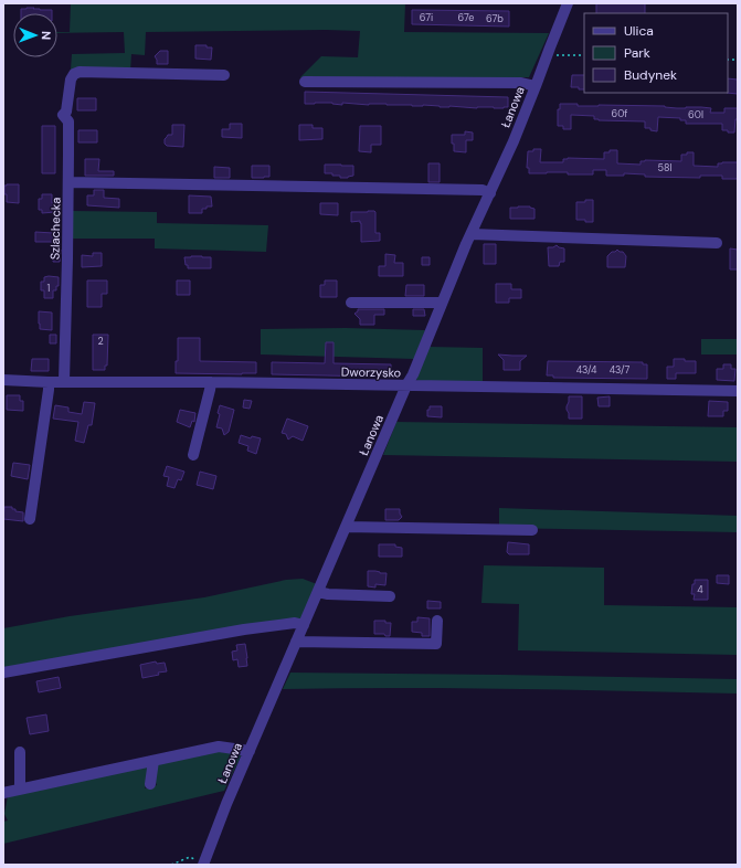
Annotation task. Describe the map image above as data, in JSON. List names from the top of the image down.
{
  "streets": {
    "street": ["Łanowa", "Szlachecka", "Dworzysko"]
  },
  "crossings": [
    ["Łanowa", "Dworzysko"],
    ["Szlachecka", "Dworzysko"]
  ],
  "house_numbers": [
    "67i",
    "67e",
    "67b",
    "60f",
    "60l",
    "58l",
    "1",
    "2",
    "43/4",
    "43/7",
    "4"
  ],
  "legend": ["Ulica", "Park", "Budynek"],
  "north": "right"
}
